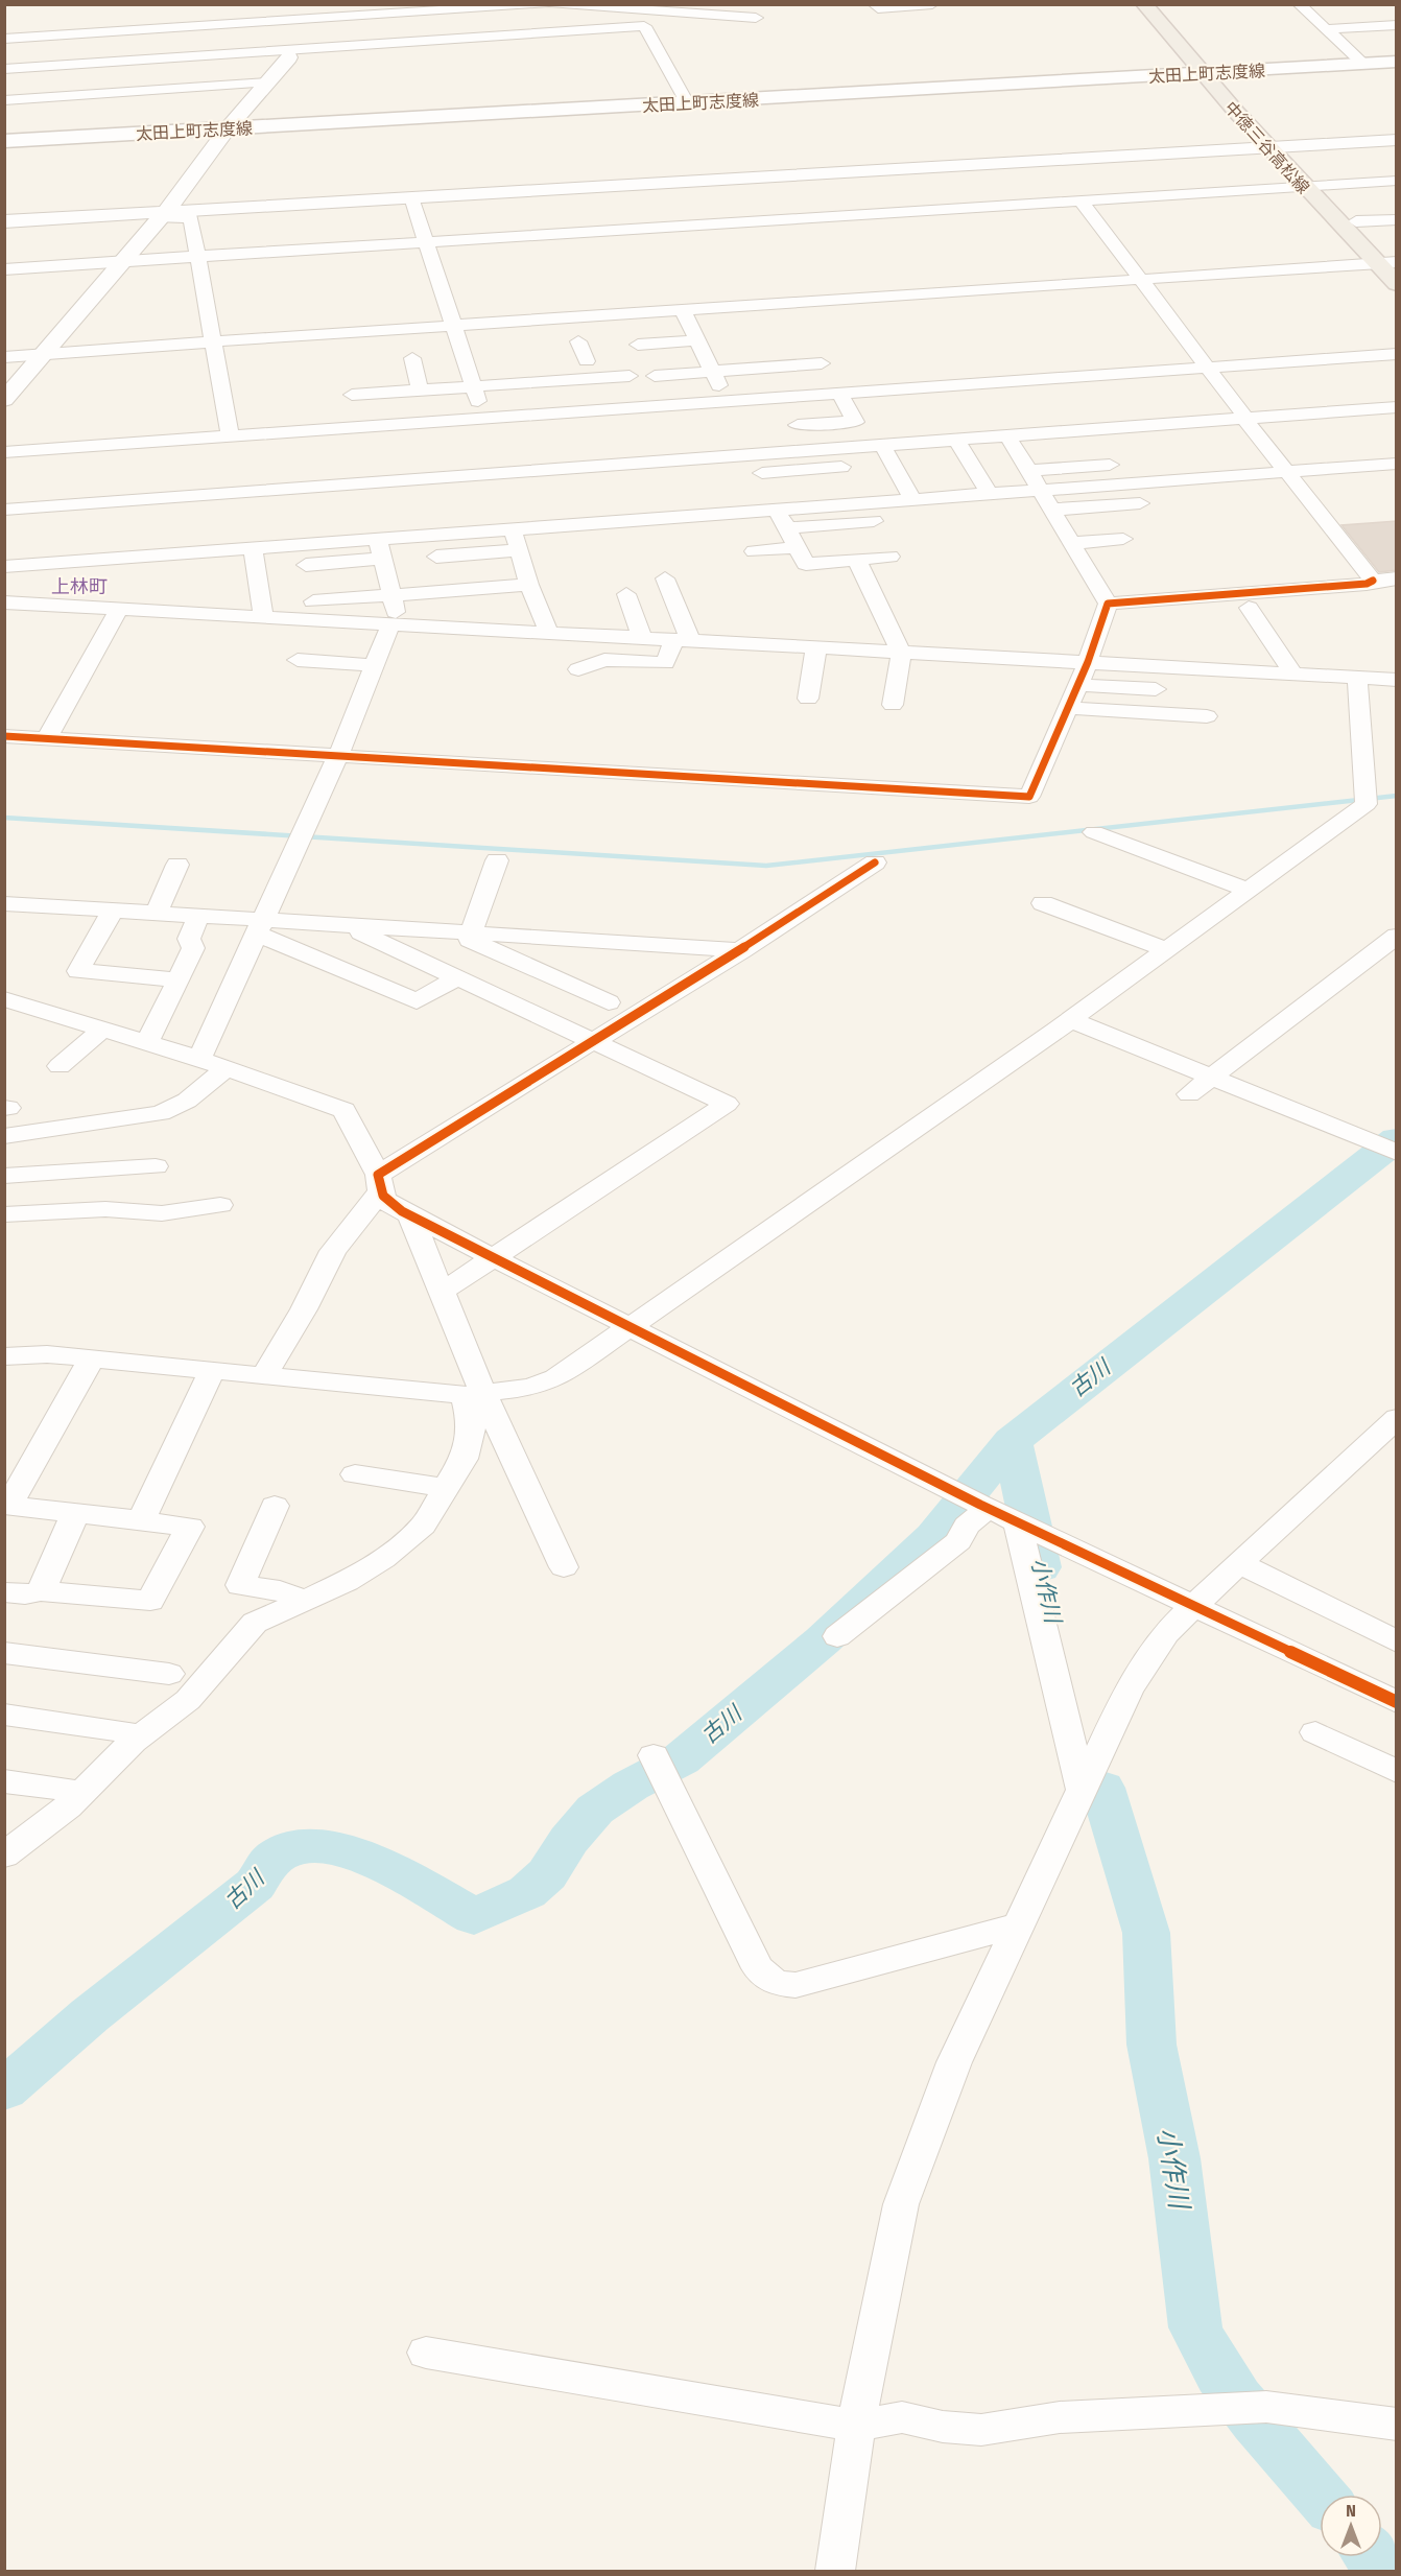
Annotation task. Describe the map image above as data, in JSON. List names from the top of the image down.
{
  "streets": {
    "main road": ["太田上町志度線", "中徳三谷高松線"]
  },
  "crossings": [
    ["太田上町志度線", "中徳三谷高松線"]
  ],
  "districts": ["上林町"],
  "water": ["古川", "小作川"],
  "north": "top"
}
